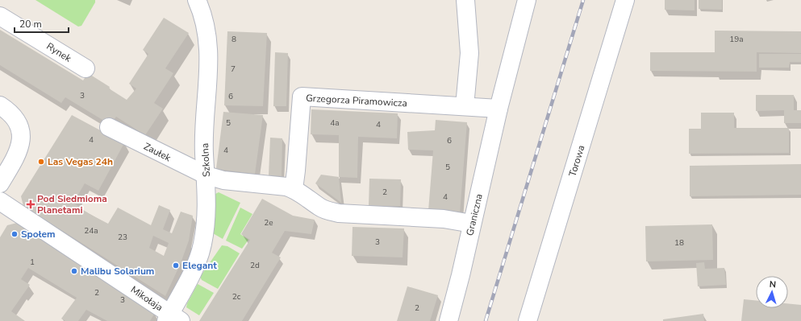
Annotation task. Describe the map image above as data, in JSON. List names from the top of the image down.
{
  "streets": {
    "street": [
      "Rynek",
      "Grzegorza Piramowicza",
      "Zaułek",
      "Szkolna",
      "Torowa",
      "Graniczna",
      "Mikołaja"
    ]
  },
  "crossings": [
    ["Grzegorza Piramowicza", "Graniczna"],
    ["Zaułek", "Szkolna"],
    ["Szkolna", "Mikołaja"]
  ],
  "places": {
    "other": [
      "Las Vegas 24h",
      "Społem",
      "Elegant",
      "Malibu Solarium"
    ],
    "health": ["Pod Siedmioma Planetami"]
  },
  "house_numbers": [
    "8",
    "19a",
    "7",
    "3",
    "6",
    "5",
    "4a",
    "4",
    "4",
    "6",
    "4",
    "5",
    "2",
    "4",
    "2e",
    "24a",
    "23",
    "3",
    "18",
    "1",
    "2d",
    "2",
    "2c",
    "3",
    "2"
  ],
  "scale_bar": "20 m",
  "north": "top"
}
